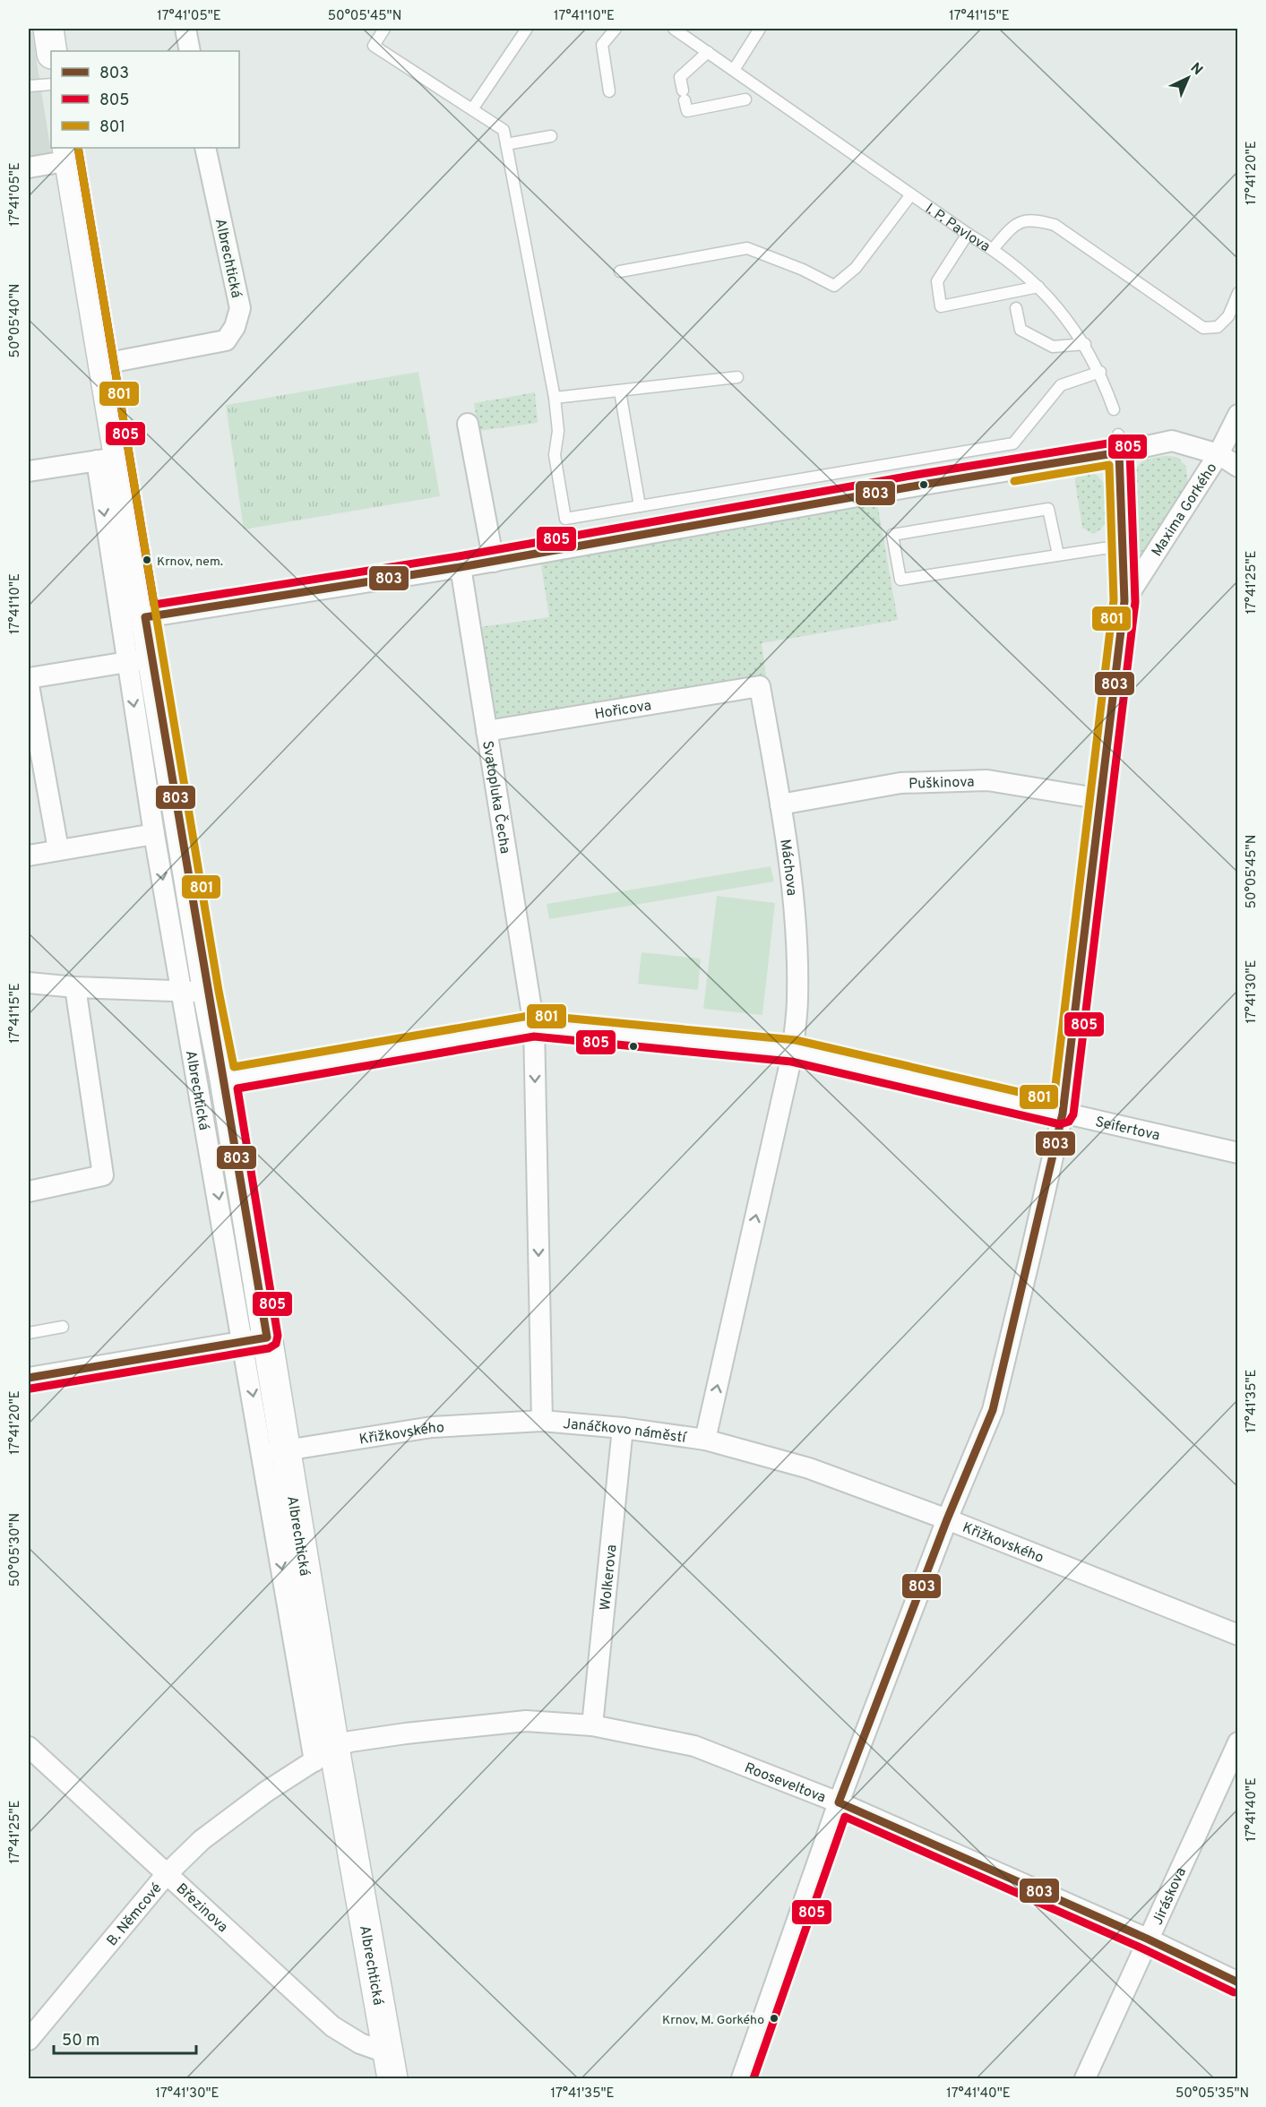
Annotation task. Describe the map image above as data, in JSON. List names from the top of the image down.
{
  "streets": {
    "main road": ["Albrechtická"],
    "street": [
      "Maxima Gorkého",
      "Hořicova",
      "Puškinova",
      "Svatopluka Čecha",
      "Máchova",
      "Seifertova",
      "Janáčkovo náměstí",
      "Křižkovského",
      "Wolkerova",
      "Rooseveltova",
      "Jiráskova",
      "Březinova",
      "B. Němcové"
    ],
    "lane": ["I. P. Pavlova"]
  },
  "crossings": [
    ["Albrechtická", "Seifertova"],
    ["Albrechtická", "Křižkovského"],
    ["Albrechtická", "Rooseveltova"],
    ["Albrechtická", "Březinova"],
    ["Albrechtická", "B. Němcové"],
    ["Maxima Gorkého", "Puškinova"],
    ["Maxima Gorkého", "Seifertova"],
    ["Maxima Gorkého", "Křižkovského"],
    ["Maxima Gorkého", "Rooseveltova"],
    ["Hořicova", "Svatopluka Čecha"],
    ["Hořicova", "Máchova"],
    ["Puškinova", "Máchova"],
    ["Svatopluka Čecha", "Seifertova"],
    ["Svatopluka Čecha", "Janáčkovo náměstí"],
    ["Máchova", "Seifertova"],
    ["Máchova", "Janáčkovo náměstí"],
    ["Seifertova", "Janáčkovo náměstí"],
    ["Janáčkovo náměstí", "Křižkovského"],
    ["Janáčkovo náměstí", "Wolkerova"],
    ["Wolkerova", "Rooseveltova"],
    ["Rooseveltova", "Jiráskova"],
    ["Rooseveltova", "B. Němcové"],
    ["Březinova", "B. Němcové"]
  ],
  "places": ["Krnov, nem.", "Krnov, M. Gorkého"],
  "lines": ["transit line 805", "transit line 801", "transit line 803"],
  "legend": ["803", "805", "801"],
  "scale_bar": "50 m",
  "north": "top right",
  "coordinates": [
    "17°41'05\"E",
    "50°05'45\"N",
    "17°41'10\"E",
    "17°41'15\"E",
    "17°41'20\"E",
    "50°05'40\"N",
    "17°41'25\"E",
    "17°41'30\"E",
    "17°41'35\"E",
    "50°05'30\"N",
    "17°41'40\"E",
    "50°05'35\"N"
  ]
}
